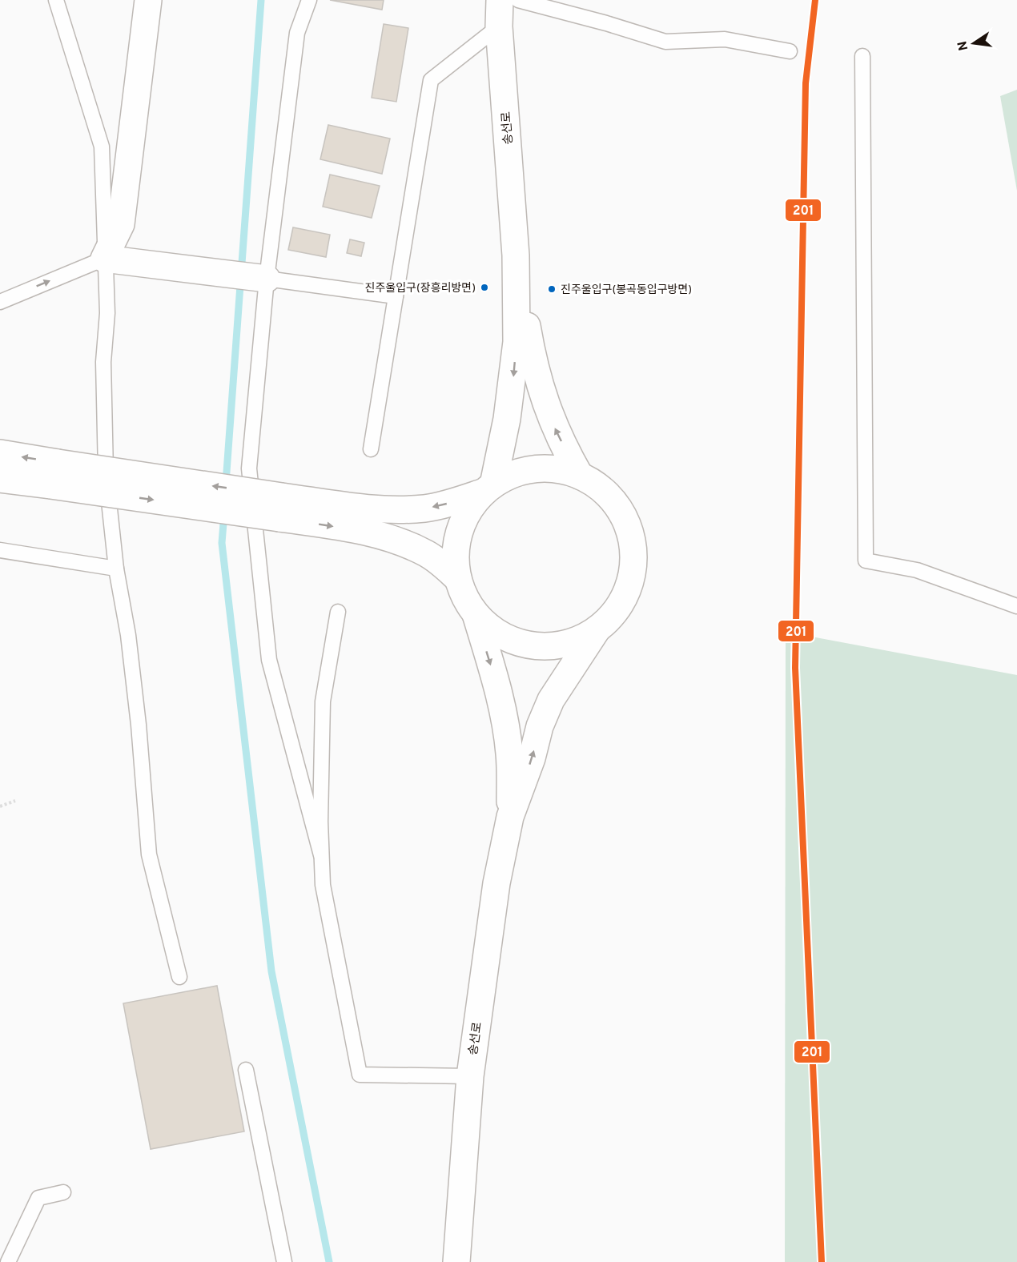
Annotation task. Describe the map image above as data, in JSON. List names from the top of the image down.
{
  "streets": {
    "main road": ["송선로"]
  },
  "places": ["진주울입구(장흥리방면)", "진주울입구(봉곡동입구방면)"],
  "lines": ["transit line 201"],
  "north": "left"
}
